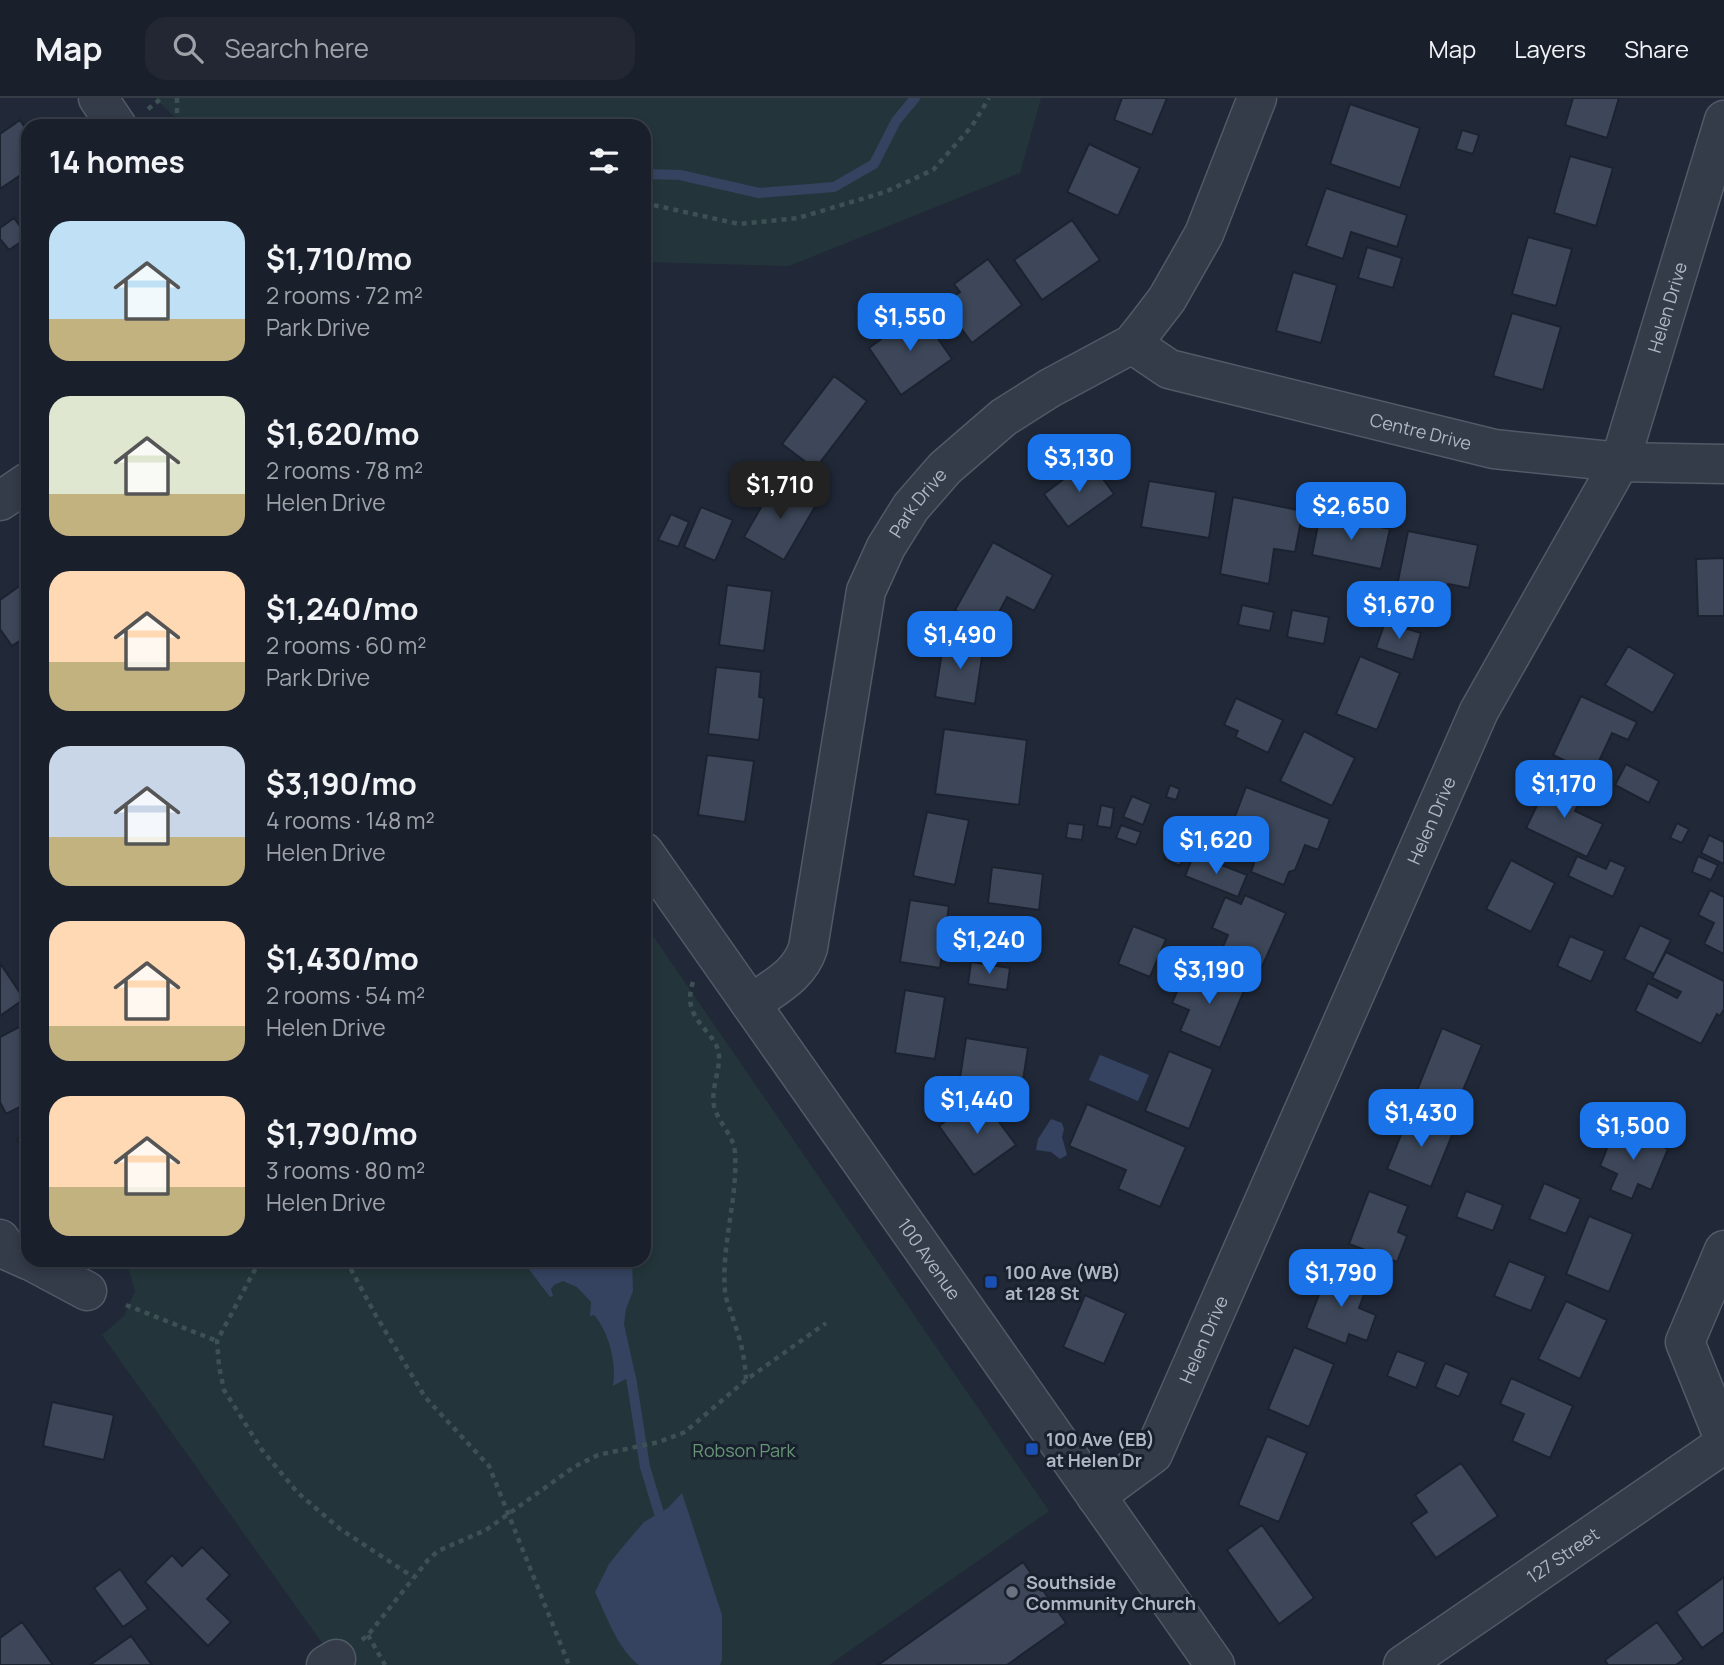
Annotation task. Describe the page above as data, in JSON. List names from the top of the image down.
{
  "streets": {
    "street": [
      "Helen Drive",
      "Centre Drive",
      "Park Drive",
      "100 Avenue",
      "127 Street"
    ]
  },
  "crossings": [
    ["Helen Drive", "Centre Drive"],
    ["Helen Drive", "100 Avenue"],
    ["Centre Drive", "Park Drive"],
    ["Park Drive", "100 Avenue"]
  ],
  "parks": ["Robson Park"],
  "places": {
    "transit": ["100 Ave (WB) at 128 St", "100 Ave (EB) at Helen Dr"],
    "other": ["Southside Community Church"]
  },
  "page": {
    "header": "Map",
    "search": "Search here",
    "nav": ["Map", "Layers", "Share"],
    "heading": "14 homes",
    "list": [
      {
        "name": "$1,710/mo",
        "note": "2 rooms · 72 m² · Park Drive"
      },
      {
        "name": "$1,620/mo",
        "note": "2 rooms · 78 m² · Helen Drive"
      },
      {
        "name": "$1,240/mo",
        "note": "2 rooms · 60 m² · Park Drive"
      },
      {
        "name": "$3,190/mo",
        "note": "4 rooms · 148 m² · Helen Drive"
      },
      {
        "name": "$1,430/mo",
        "note": "2 rooms · 54 m² · Helen Drive"
      },
      {
        "name": "$1,790/mo",
        "note": "3 rooms · 80 m² · Helen Drive"
      }
    ],
    "price": [
      "$1,550",
      "$3,130",
      "$1,710",
      "$2,650",
      "$1,670",
      "$1,490",
      "$1,170",
      "$1,620",
      "$1,240",
      "$3,190",
      "$1,440",
      "$1,430",
      "$1,500",
      "$1,790"
    ]
  }
}
